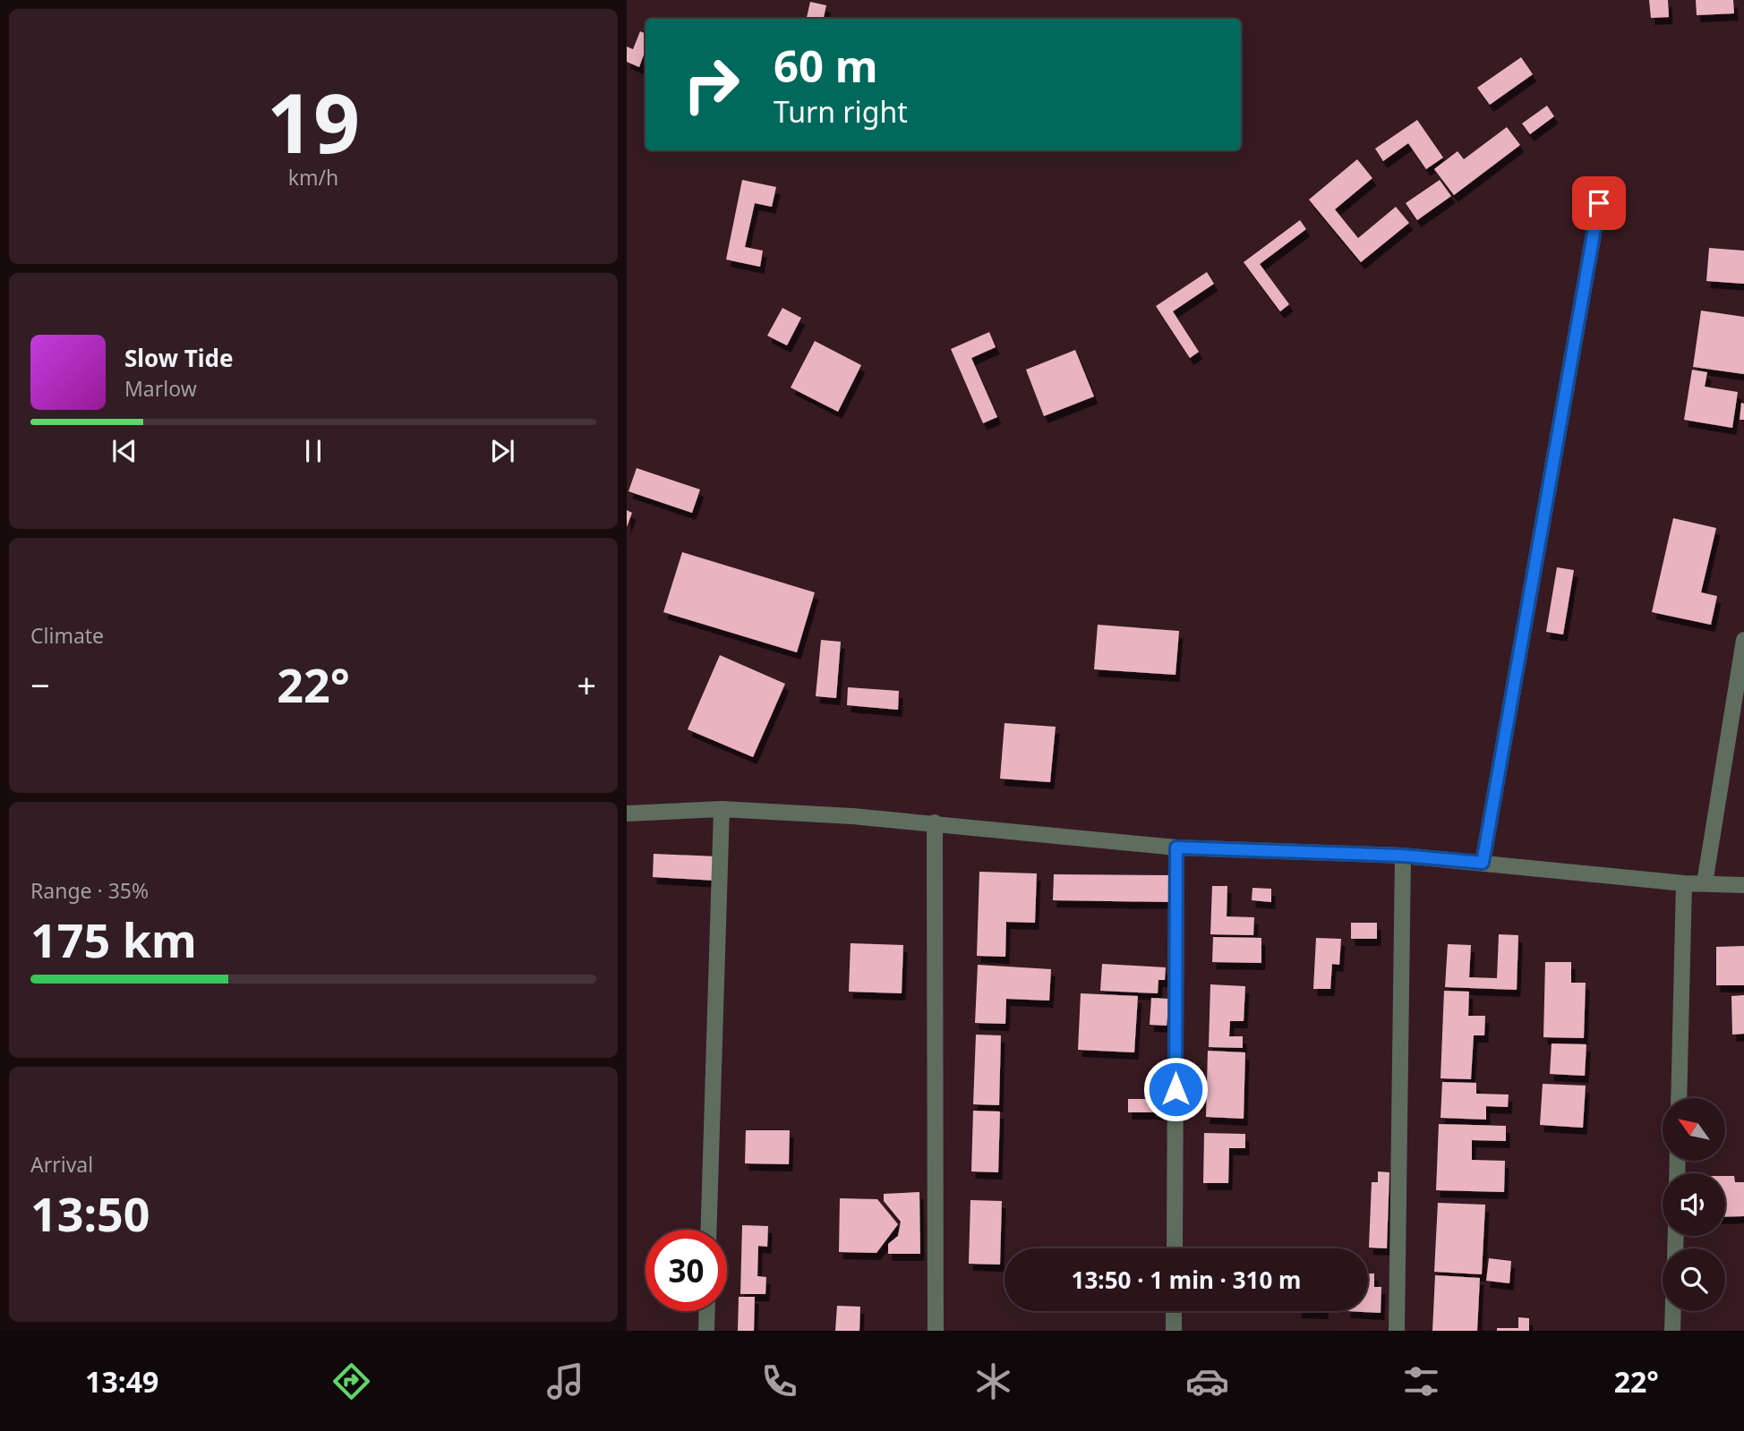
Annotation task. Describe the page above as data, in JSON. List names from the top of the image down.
{
  "north": "top left",
  "page": {
    "tile": [
      ["19", "km/h"],
      "Climate",
      ["Range · 35%", "175 km"],
      ["Arrival", "13:50"]
    ],
    "turn": ["60 m", "Turn right"],
    "song": ["Slow Tide", "Marlow"],
    "heat": ["−", "22°", "+"],
    "limit": "30",
    "trip": "13:50 · 1 min · 310 m",
    "tabs": ["13:49", "22°"]
  }
}
